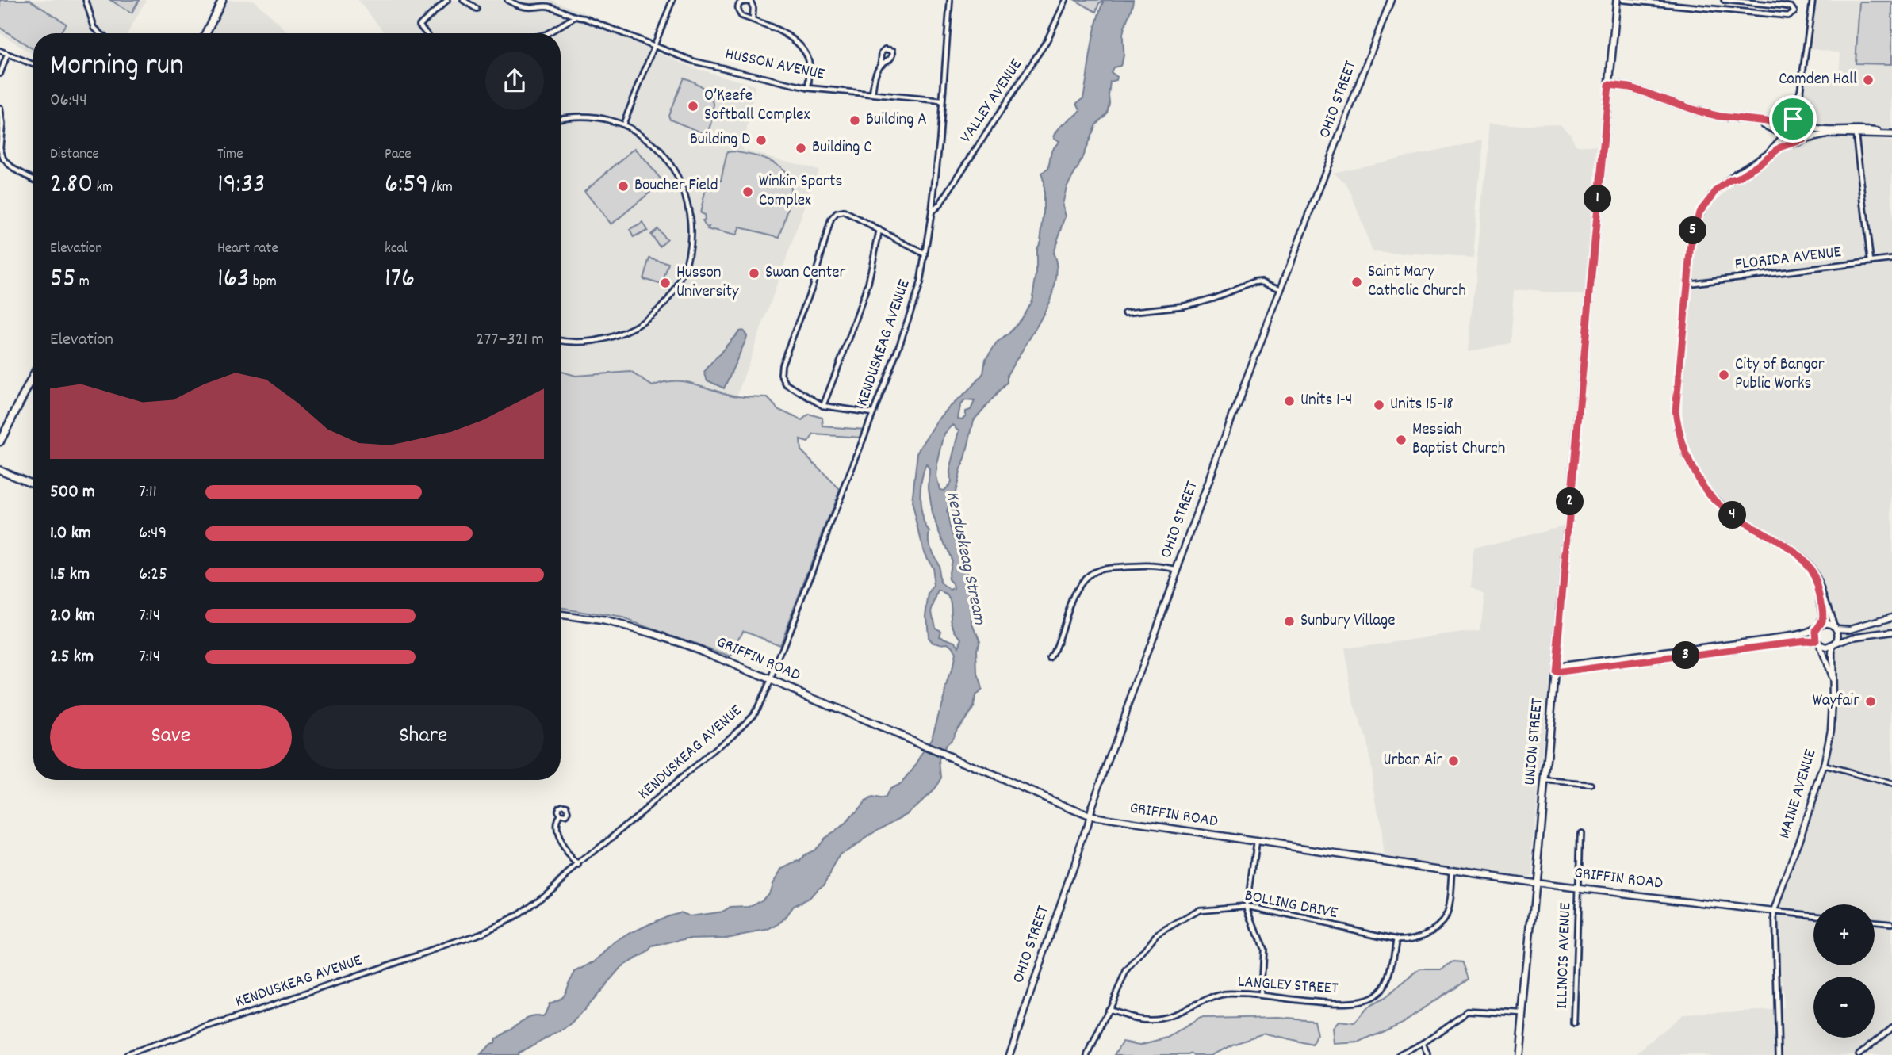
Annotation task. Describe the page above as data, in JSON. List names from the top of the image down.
{
  "streets": {
    "main road": ["GRIFFIN ROAD", "UNION STREET"],
    "street": [
      "HUSSON AVENUE",
      "OHIO STREET",
      "VALLEY AVENUE",
      "FLORIDA AVENUE",
      "KENDUSKEAG AVENUE",
      "MAINE AVENUE",
      "BOLLING DRIVE",
      "ILLINOIS AVENUE",
      "LANGLEY STREET"
    ]
  },
  "crossings": [
    ["HUSSON AVENUE", "KENDUSKEAG AVENUE"],
    ["OHIO STREET", "GRIFFIN ROAD"],
    ["VALLEY AVENUE", "KENDUSKEAG AVENUE"],
    ["KENDUSKEAG AVENUE", "GRIFFIN ROAD"],
    ["GRIFFIN ROAD", "UNION STREET"],
    ["GRIFFIN ROAD", "MAINE AVENUE"],
    ["GRIFFIN ROAD", "BOLLING DRIVE"],
    ["GRIFFIN ROAD", "ILLINOIS AVENUE"],
    ["BOLLING DRIVE", "LANGLEY STREET"]
  ],
  "water": ["Kenduskeag Stream"],
  "places": [
    "Camden Hall",
    "O’Keefe Softball Complex",
    "Building A",
    "Building D",
    "Building C",
    "Boucher Field",
    "Winkin Sports Complex",
    "Swan Center",
    "Saint Mary Catholic Church",
    "Husson University",
    "City of Bangor Public Works",
    "Units 1-4",
    "Units 15-18",
    "Messiah Baptist Church",
    "Sunbury Village",
    "Wayfair",
    "Urban Air"
  ],
  "page": {
    "heading": ["Morning run", "06:44"],
    "stats": [
      ["Distance", "2.80 km"],
      ["Time", "19:33"],
      ["Pace", "6:59 /km"],
      ["Elevation", "55 m"],
      ["Heart rate", "163 bpm"],
      ["kcal", "176"]
    ],
    "pins": [
      "1",
      "5",
      "2",
      "4",
      "3"
    ],
    "chart": ["Elevation", "277–321 m"],
    "list": [
      {
        "name": "500 m",
        "note": "7:11"
      },
      {
        "name": "1.0 km",
        "note": "6:49"
      },
      {
        "name": "1.5 km",
        "note": "6:25"
      },
      {
        "name": "2.0 km",
        "note": "7:14"
      },
      {
        "name": "2.5 km",
        "note": "7:14"
      }
    ],
    "buttons": ["Save", "Share"],
    "map_buttons": ["+", "−"]
  }
}
